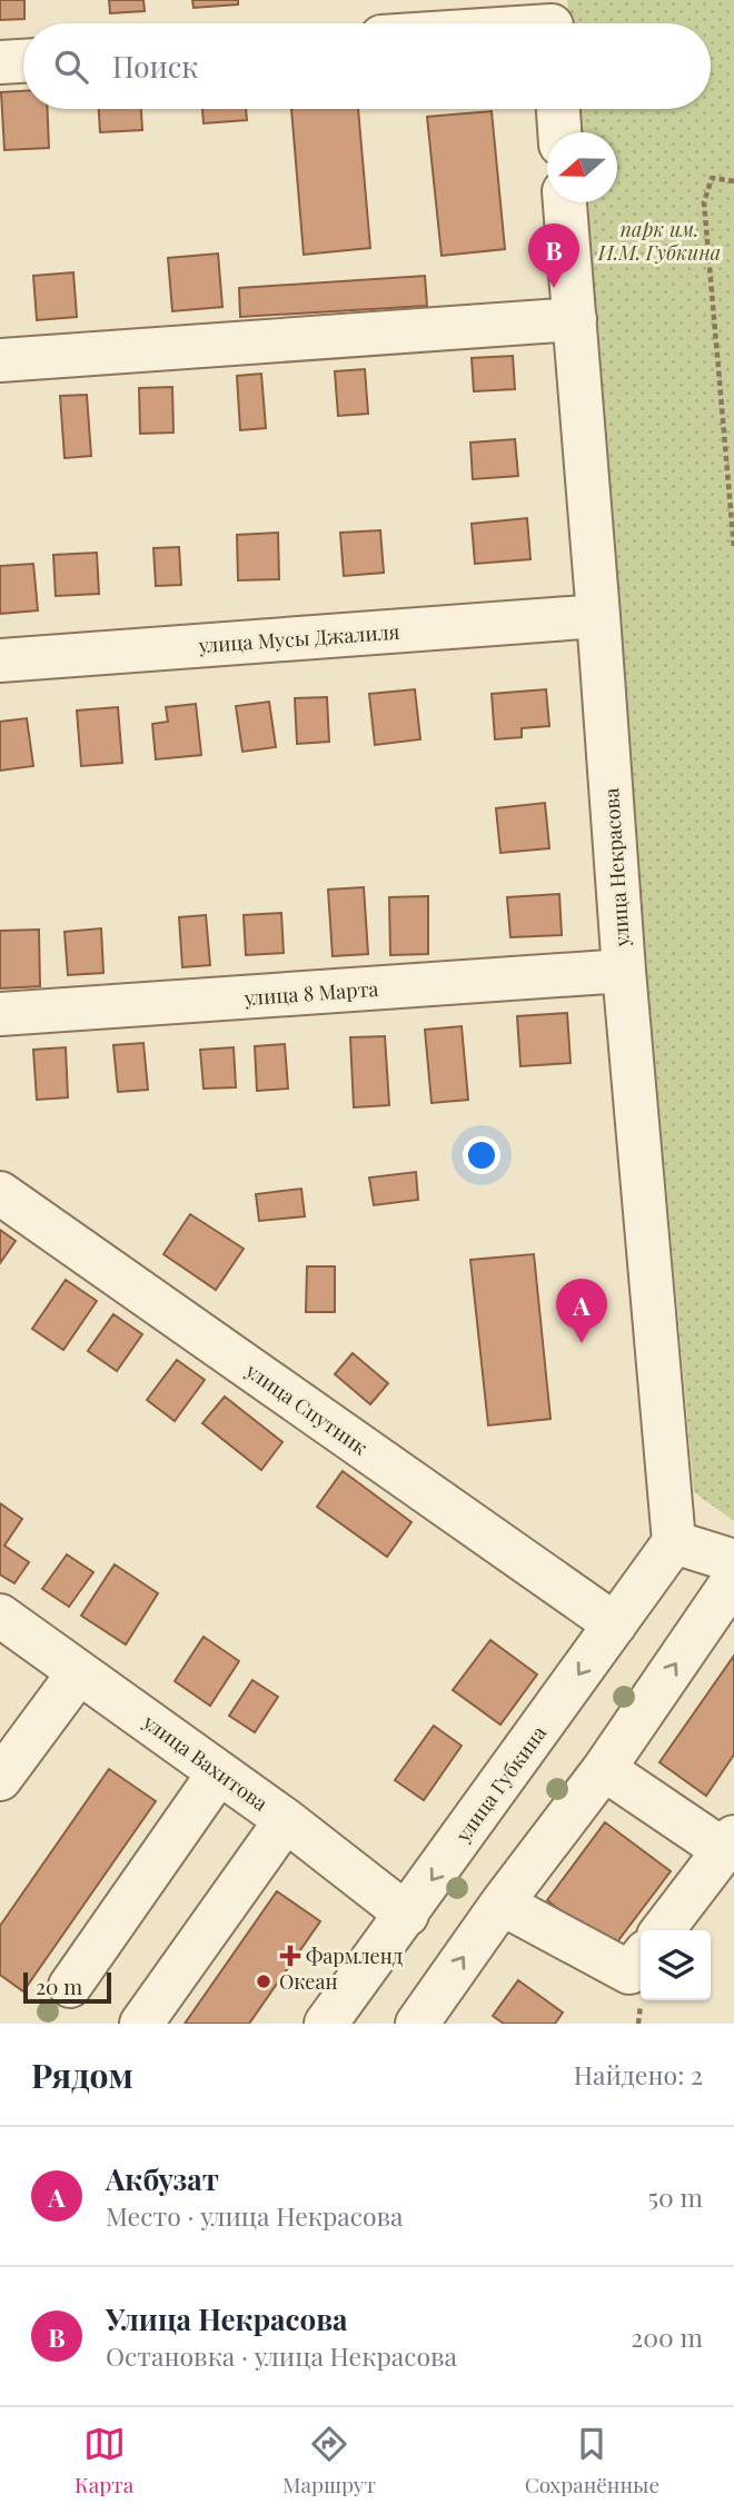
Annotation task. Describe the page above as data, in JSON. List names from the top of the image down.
{
  "streets": {
    "street": [
      "улица Мусы Джалиля",
      "улица Некрасова",
      "улица 8 Марта",
      "улица Спутник",
      "улица Вахитова",
      "улица Губкина"
    ]
  },
  "crossings": [
    ["улица Мусы Джалиля", "улица Некрасова"],
    ["улица Некрасова", "улица 8 Марта"],
    ["улица Некрасова", "улица Губкина"],
    ["улица Спутник", "улица Губкина"],
    ["улица Вахитова", "улица Губкина"]
  ],
  "parks": ["парк им. И.М. Губкина"],
  "places": {
    "health": ["Фармленд"],
    "other": ["Океан"]
  },
  "scale_bar": "20 m",
  "north": "left",
  "page": {
    "search": "Поиск",
    "pins": ["B", "A"],
    "scale": "20 m",
    "heading": ["Рядом", "Найдено: 2"],
    "list": [
      {
        "mark": "A",
        "name": "Акбузат",
        "note": "Место · улица Некрасова",
        "value": "50 m"
      },
      {
        "mark": "B",
        "name": "Улица Некрасова",
        "note": "Остановка · улица Некрасова",
        "value": "200 m"
      }
    ],
    "nav": ["Карта", "Маршрут", "Сохранённые"]
  }
}
